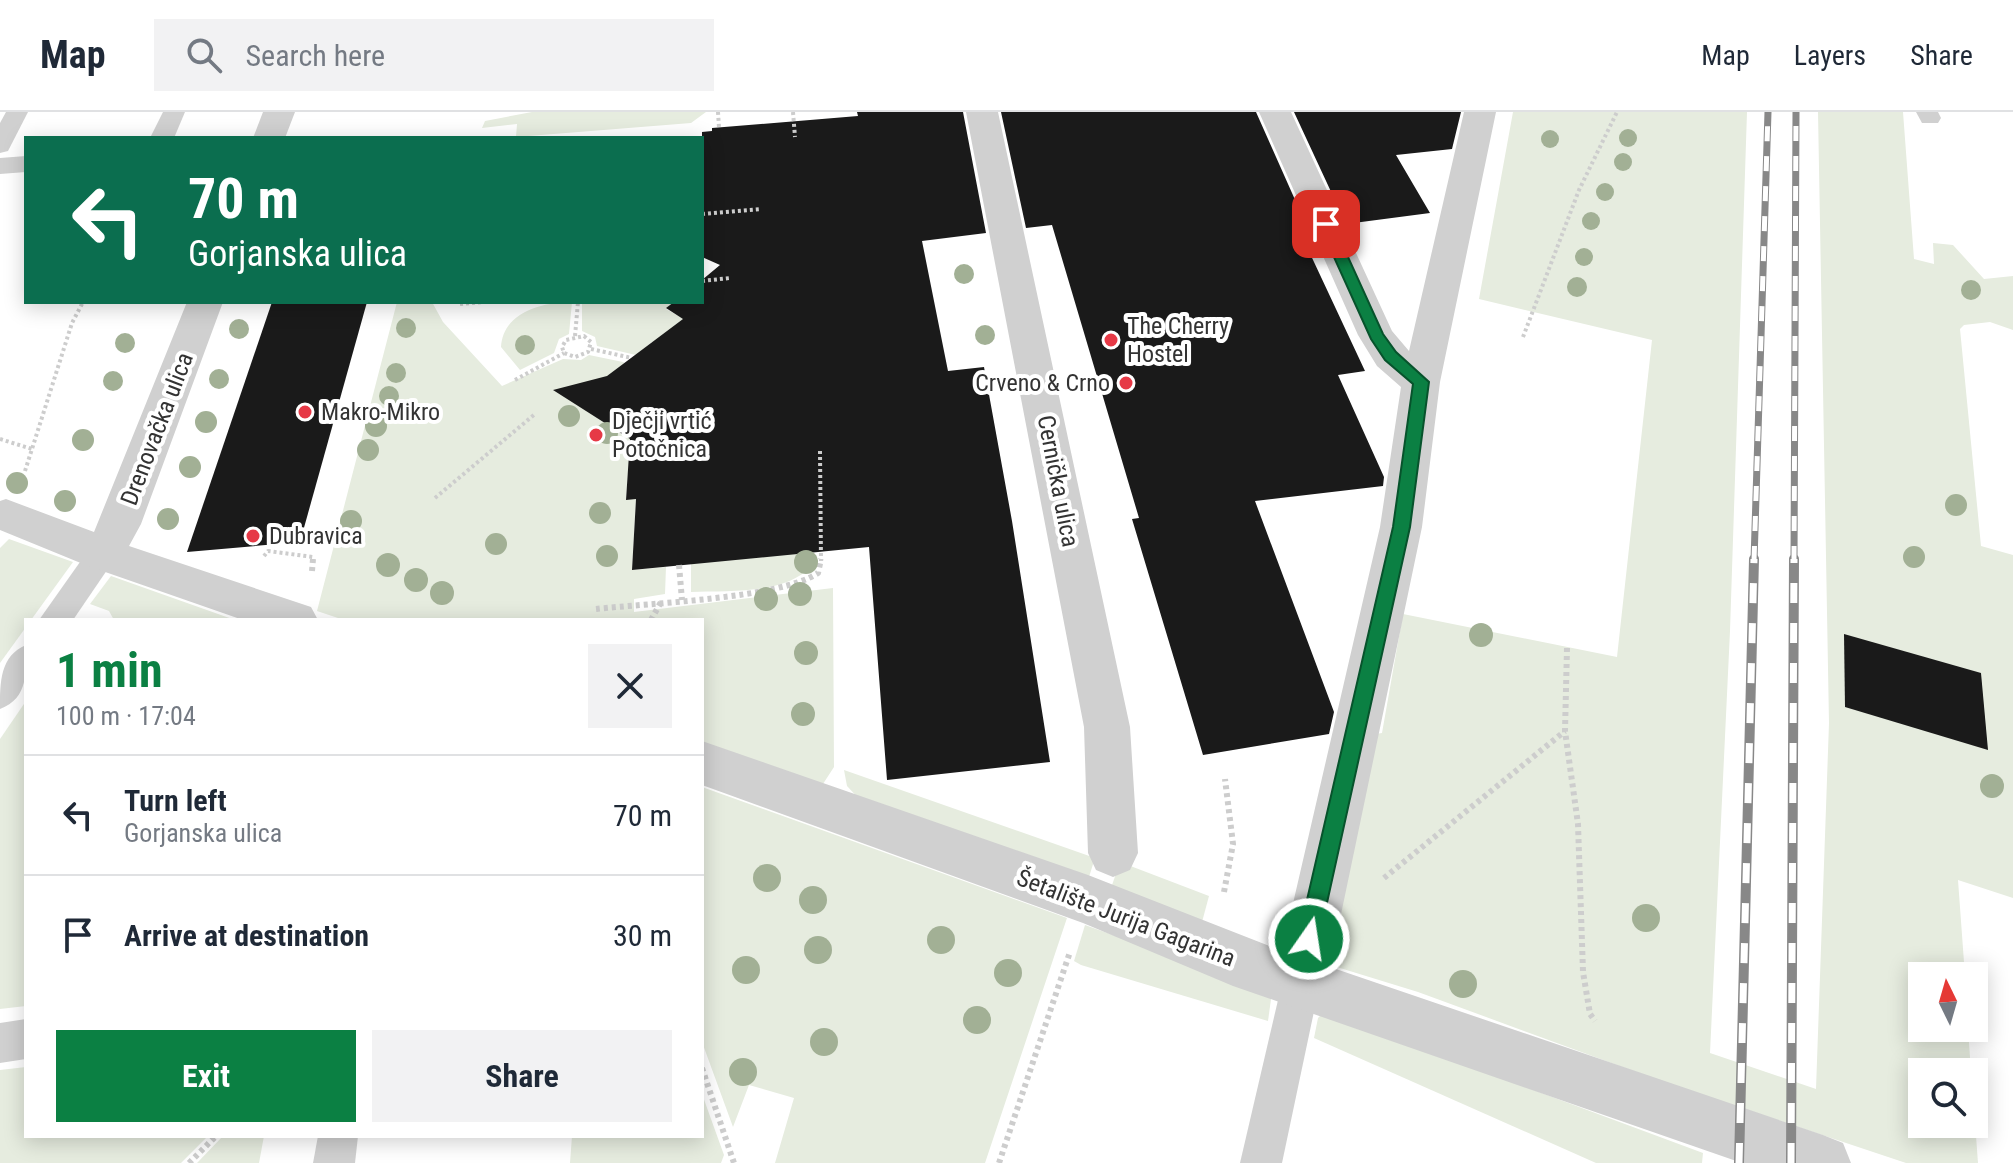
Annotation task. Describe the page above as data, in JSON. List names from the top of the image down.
{
  "streets": {
    "street": ["Drenovačka ulica", "Cernička ulica", "Šetalište Jurija Gagarina"]
  },
  "places": [
    "The Cherry Hostel",
    "Crveno & Crno",
    "Makro-Mikro",
    "Dječji vrtić Potočnica",
    "Dubravica"
  ],
  "north": "top",
  "page": {
    "header": "Map",
    "search": "Search here",
    "nav": ["Map", "Layers", "Share"],
    "turn": ["70 m", "Gorjanska ulica"],
    "heading": ["1 min", "100 m · 17:04"],
    "list": [
      {
        "name": "Turn left",
        "note": "Gorjanska ulica",
        "value": "70 m"
      },
      {
        "name": "Arrive at destination",
        "value": "30 m"
      }
    ],
    "buttons": ["Exit", "Share"]
  }
}
